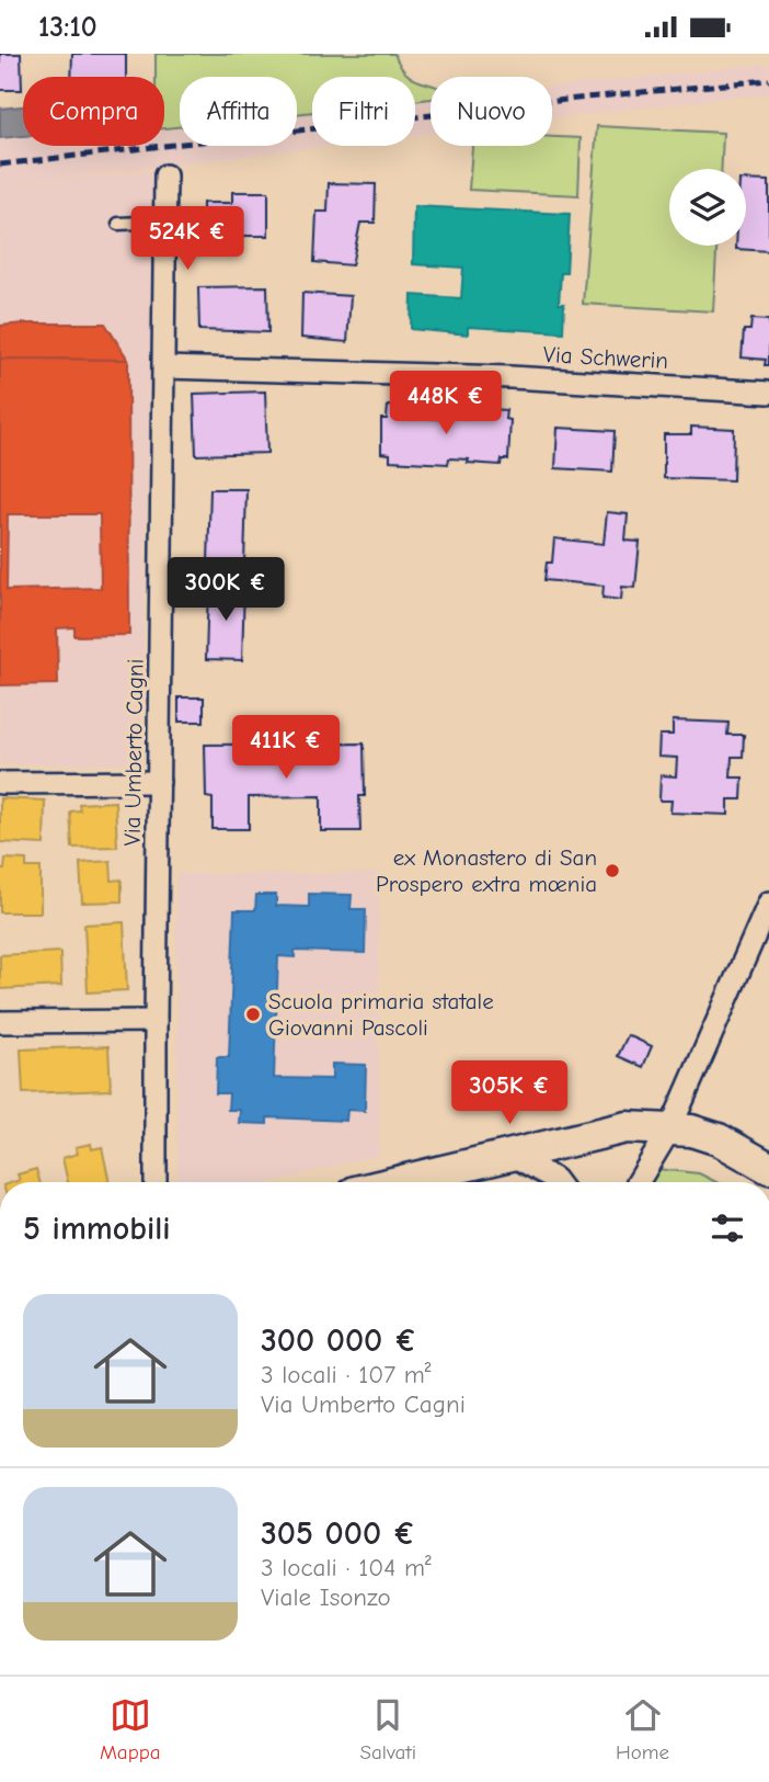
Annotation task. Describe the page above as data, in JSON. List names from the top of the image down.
{
  "streets": {
    "street": ["Via Schwerin", "Via Umberto Cagni"]
  },
  "crossings": [
    ["Via Schwerin", "Via Umberto Cagni"]
  ],
  "places": ["ex Monastero di San Prospero extra mœnia", "Scuola primaria statale Giovanni Pascoli"],
  "page": {
    "status": "13:10",
    "chip": [
      "Compra",
      "Affitta",
      "Filtri",
      "Nuovo"
    ],
    "price": [
      "524K €",
      "448K €",
      "300K €",
      "411K €",
      "305K €"
    ],
    "heading": "5 immobili",
    "list": [
      {
        "name": "300 000 €",
        "note": "3 locali · 107 m² · Via Umberto Cagni"
      },
      {
        "name": "305 000 €",
        "note": "3 locali · 104 m² · Viale Isonzo"
      }
    ],
    "tabs": ["Mappa", "Salvati", "Home"]
  }
}
